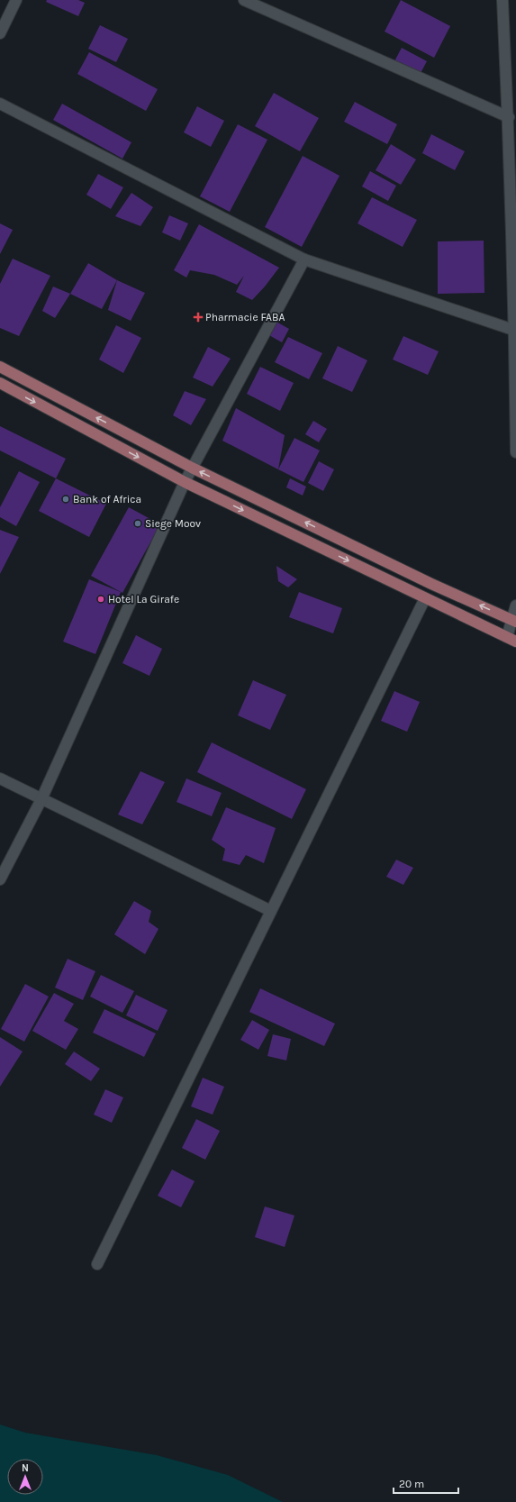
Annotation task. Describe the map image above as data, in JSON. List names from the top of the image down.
{
  "places": {
    "health": ["Pharmacie FABA"],
    "other": ["Bank of Africa", "Siege Moov", "Hotel La Girafe"]
  },
  "scale_bar": "20 m",
  "north": "top"
}
